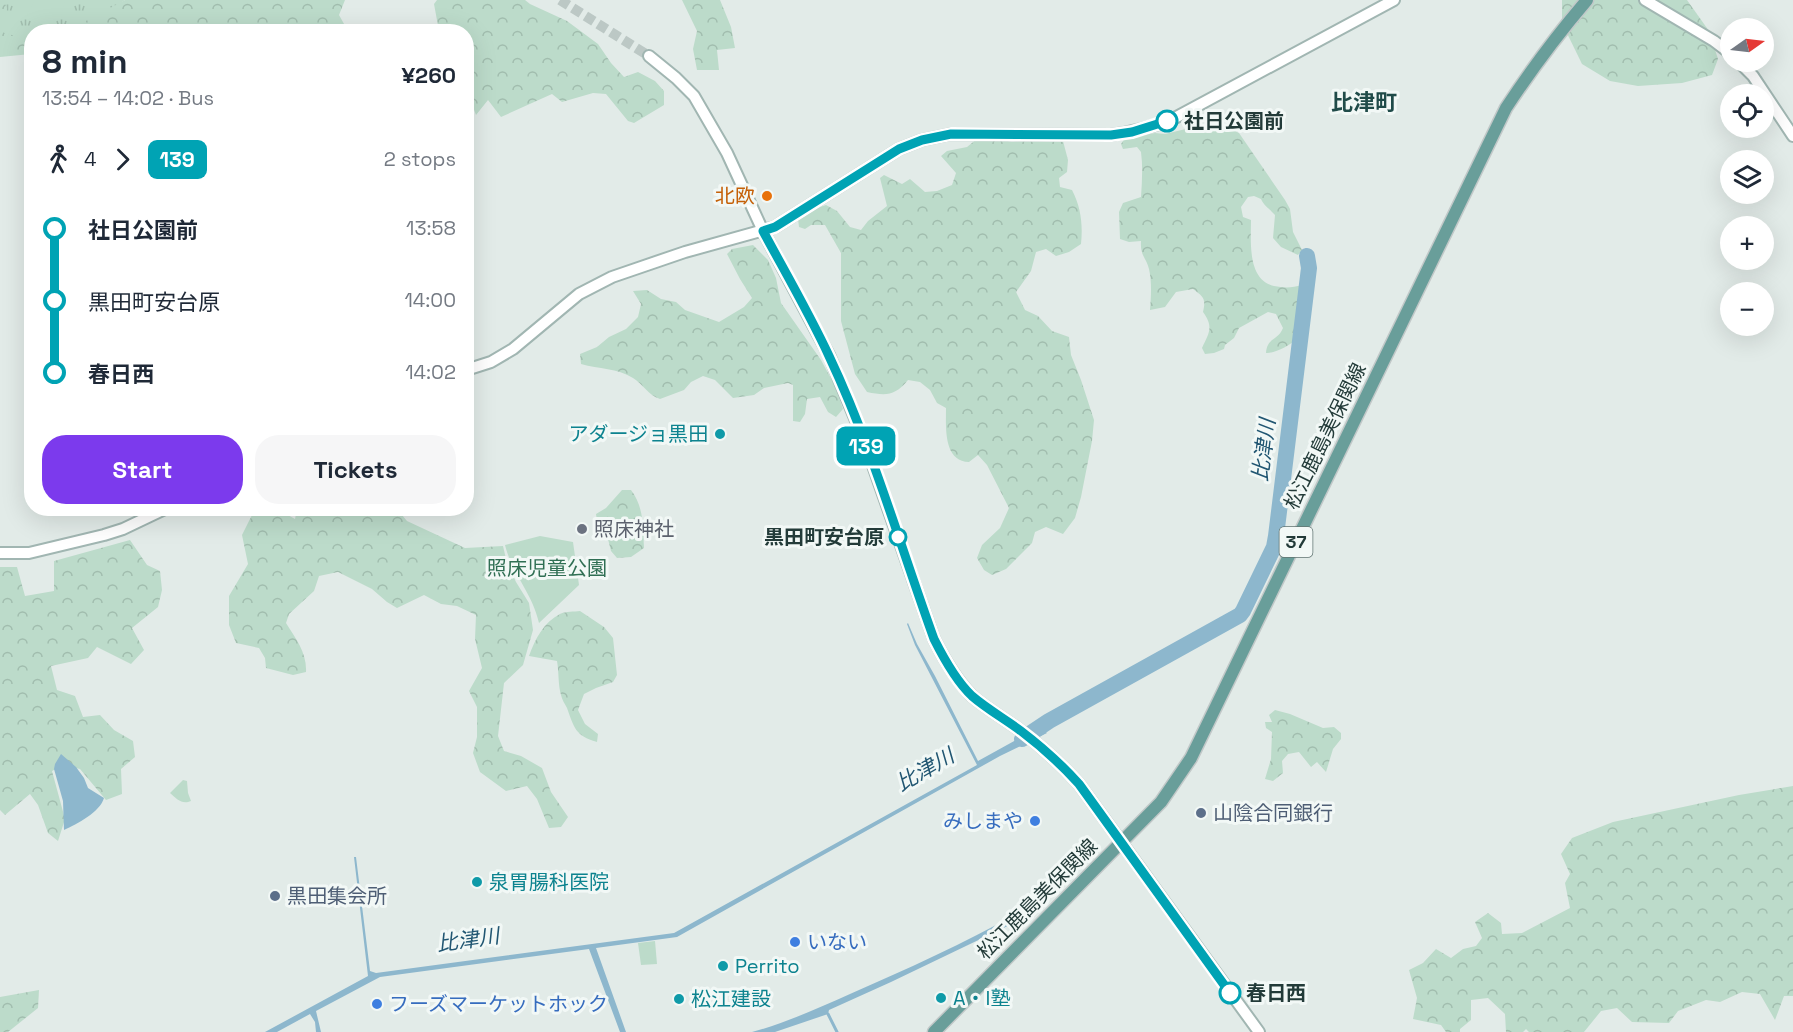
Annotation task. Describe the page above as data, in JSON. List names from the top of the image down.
{
  "streets": {
    "main road": ["松江鹿島美保関線", "37"]
  },
  "districts": ["比津町"],
  "water": ["比津川"],
  "parks": ["照床児童公園"],
  "places": [
    "社日公園前",
    "北欧",
    "アダージョ黒田",
    "照床神社",
    "黒田町安台原",
    "山陰合同銀行",
    "みしまや",
    "泉胃腸科医院",
    "黒田集会所",
    "いない",
    "Perrito",
    "春日西",
    "A・I塾",
    "松江建設",
    "フーズマーケットホック"
  ],
  "lines": ["bus line 139"],
  "north": "right",
  "page": {
    "on_map": "139",
    "map_buttons": ["+", "−"],
    "heading": ["8 min", "13:54 – 14:02 · Bus", "¥260"],
    "legs": ["4", "139", "2 stops"],
    "list": [
      {
        "name": "社日公園前",
        "value": "13:58"
      },
      {
        "name": "黒田町安台原",
        "value": "14:00"
      },
      {
        "name": "春日西",
        "value": "14:02"
      }
    ],
    "buttons": ["Start", "Tickets"]
  }
}
